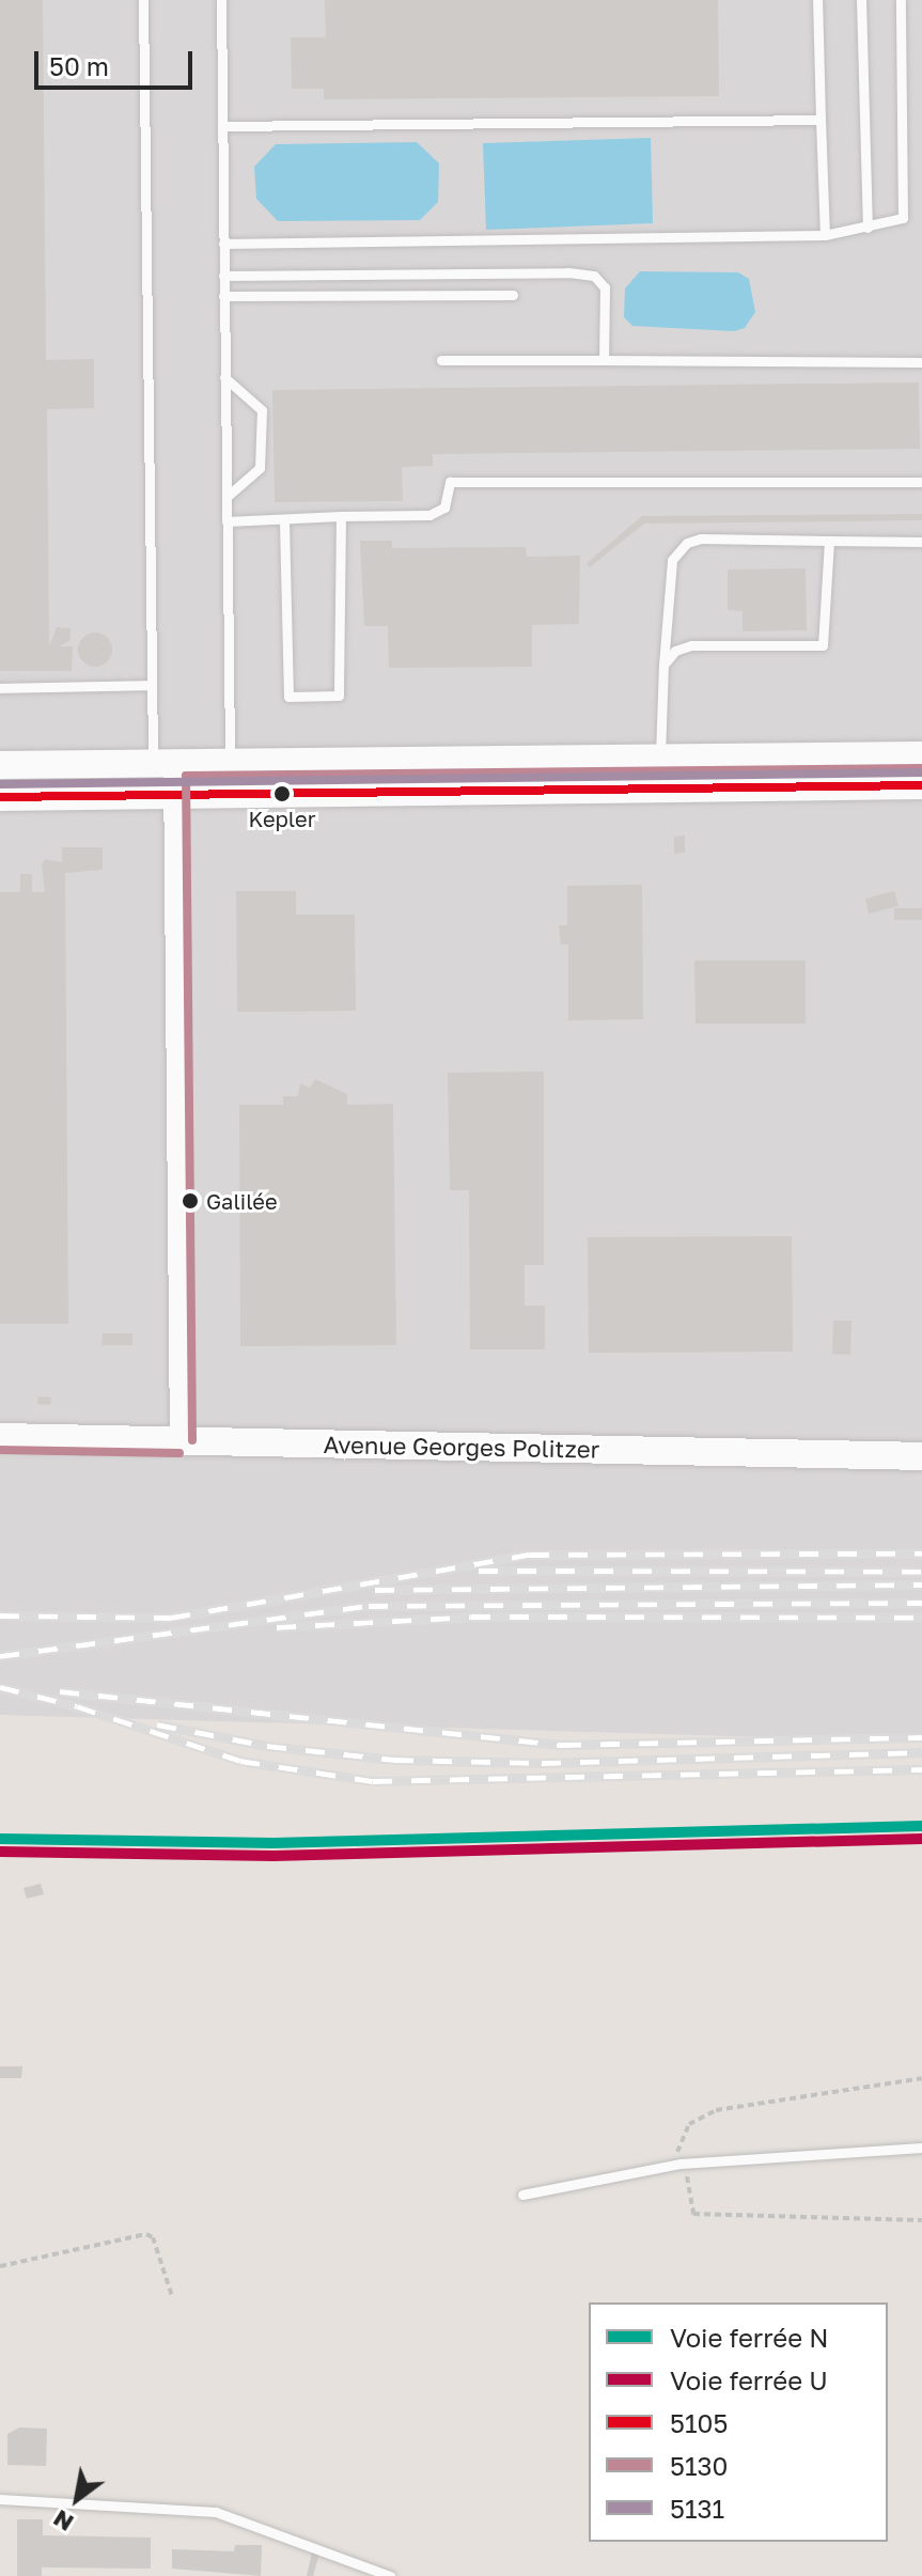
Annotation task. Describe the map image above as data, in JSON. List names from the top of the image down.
{
  "streets": {
    "street": ["Avenue Georges Politzer"]
  },
  "places": ["Kepler", "Galilée"],
  "lines": [
    "transit line 5130",
    "transit line 5131",
    "transit line 5105",
    "rail line N",
    "rail line U"
  ],
  "legend": [
    "Voie ferrée N",
    "Voie ferrée U",
    "5105",
    "5130",
    "5131"
  ],
  "scale_bar": "50 m",
  "north": "bottom left"
}
